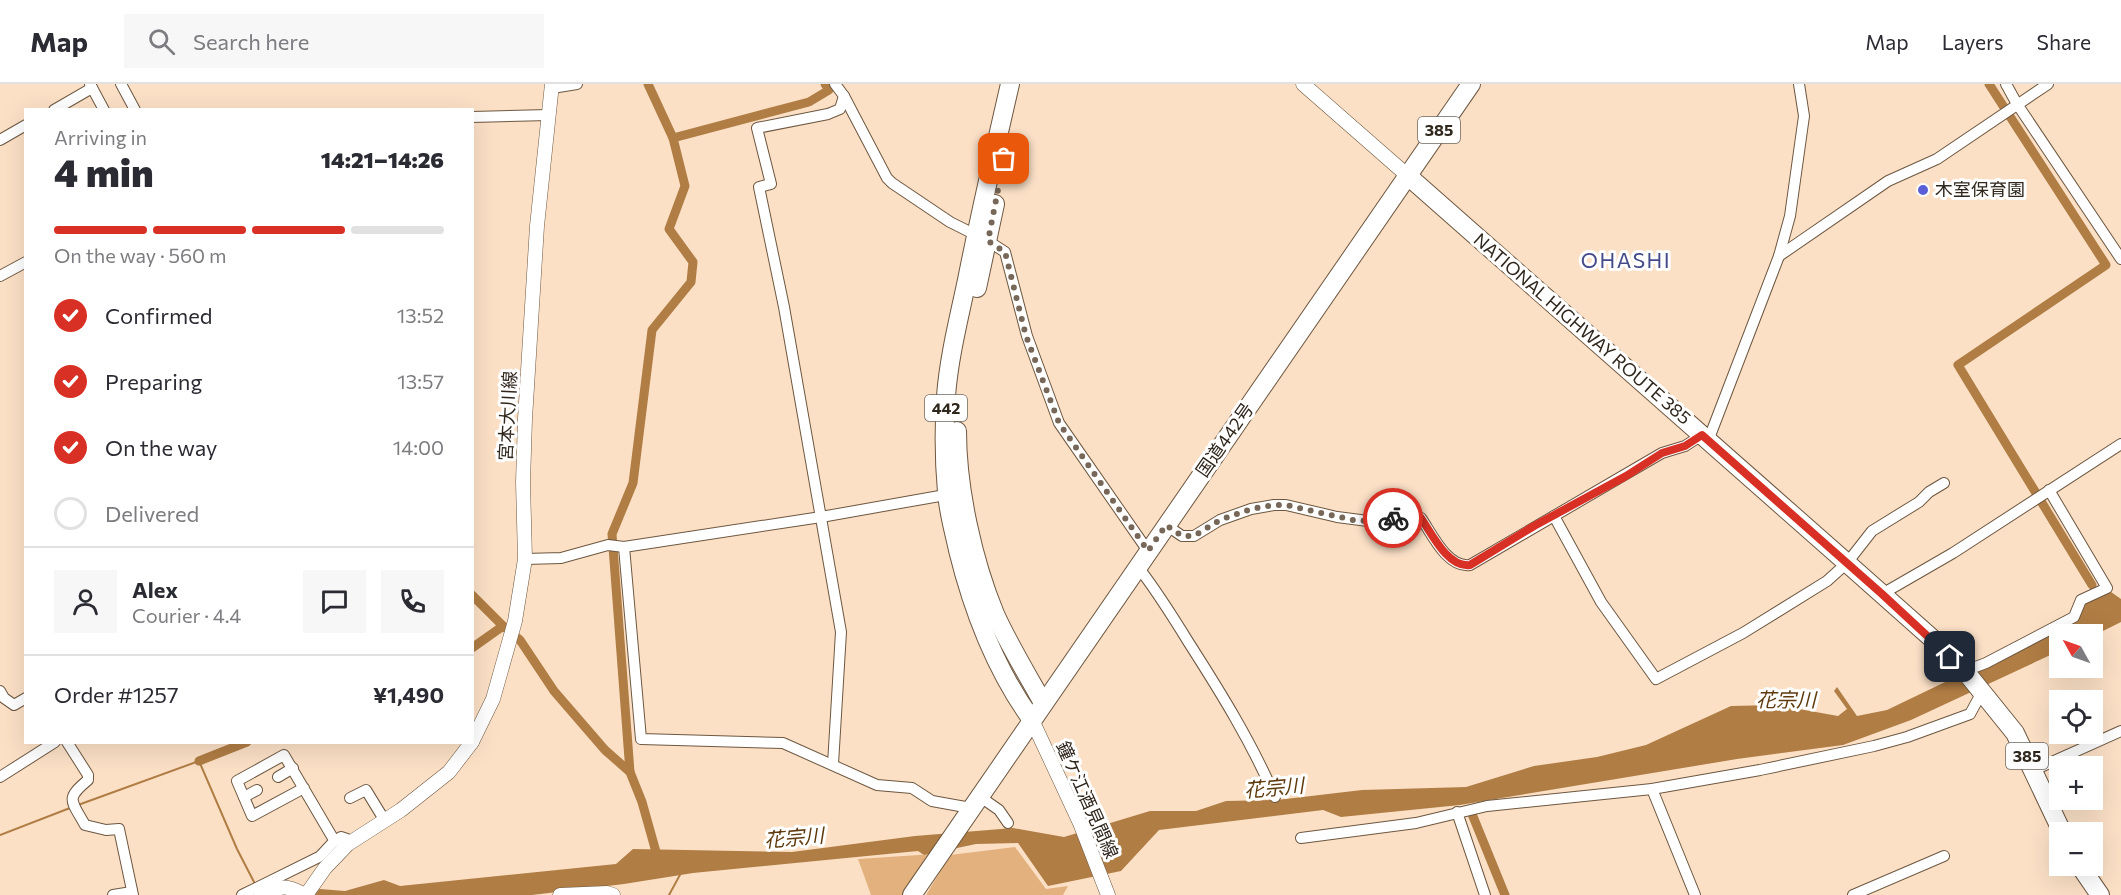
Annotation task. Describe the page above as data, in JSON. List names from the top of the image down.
{
  "streets": {
    "highway": [
      "385",
      "NATIONAL HIGHWAY ROUTE 385",
      "442",
      "国道442号"
    ],
    "main road": ["宮本大川線", "鐘ケ江酒見間線"]
  },
  "crossings": [
    ["385", "NATIONAL HIGHWAY ROUTE 385"],
    ["385", "国道442号"],
    ["NATIONAL HIGHWAY ROUTE 385", "国道442号"],
    ["442", "国道442号"],
    ["442", "鐘ケ江酒見間線"],
    ["国道442号", "鐘ケ江酒見間線"]
  ],
  "districts": ["OHASHI"],
  "water": ["花宗川"],
  "places": ["木室保育園"],
  "north": "top left",
  "page": {
    "header": "Map",
    "search": "Search here",
    "nav": ["Map", "Layers", "Share"],
    "heading": ["4 min", "Arriving in", "14:21–14:26"],
    "panel": [
      "Alex",
      "Courier · 4.4",
      "Order #1257",
      "¥1,490"
    ],
    "bar": "On the way · 560 m",
    "list": [
      ["Confirmed", "13:52"],
      ["Preparing", "13:57"],
      ["On the way", "14:00"],
      "Delivered"
    ],
    "map_buttons": ["+", "−"]
  }
}
